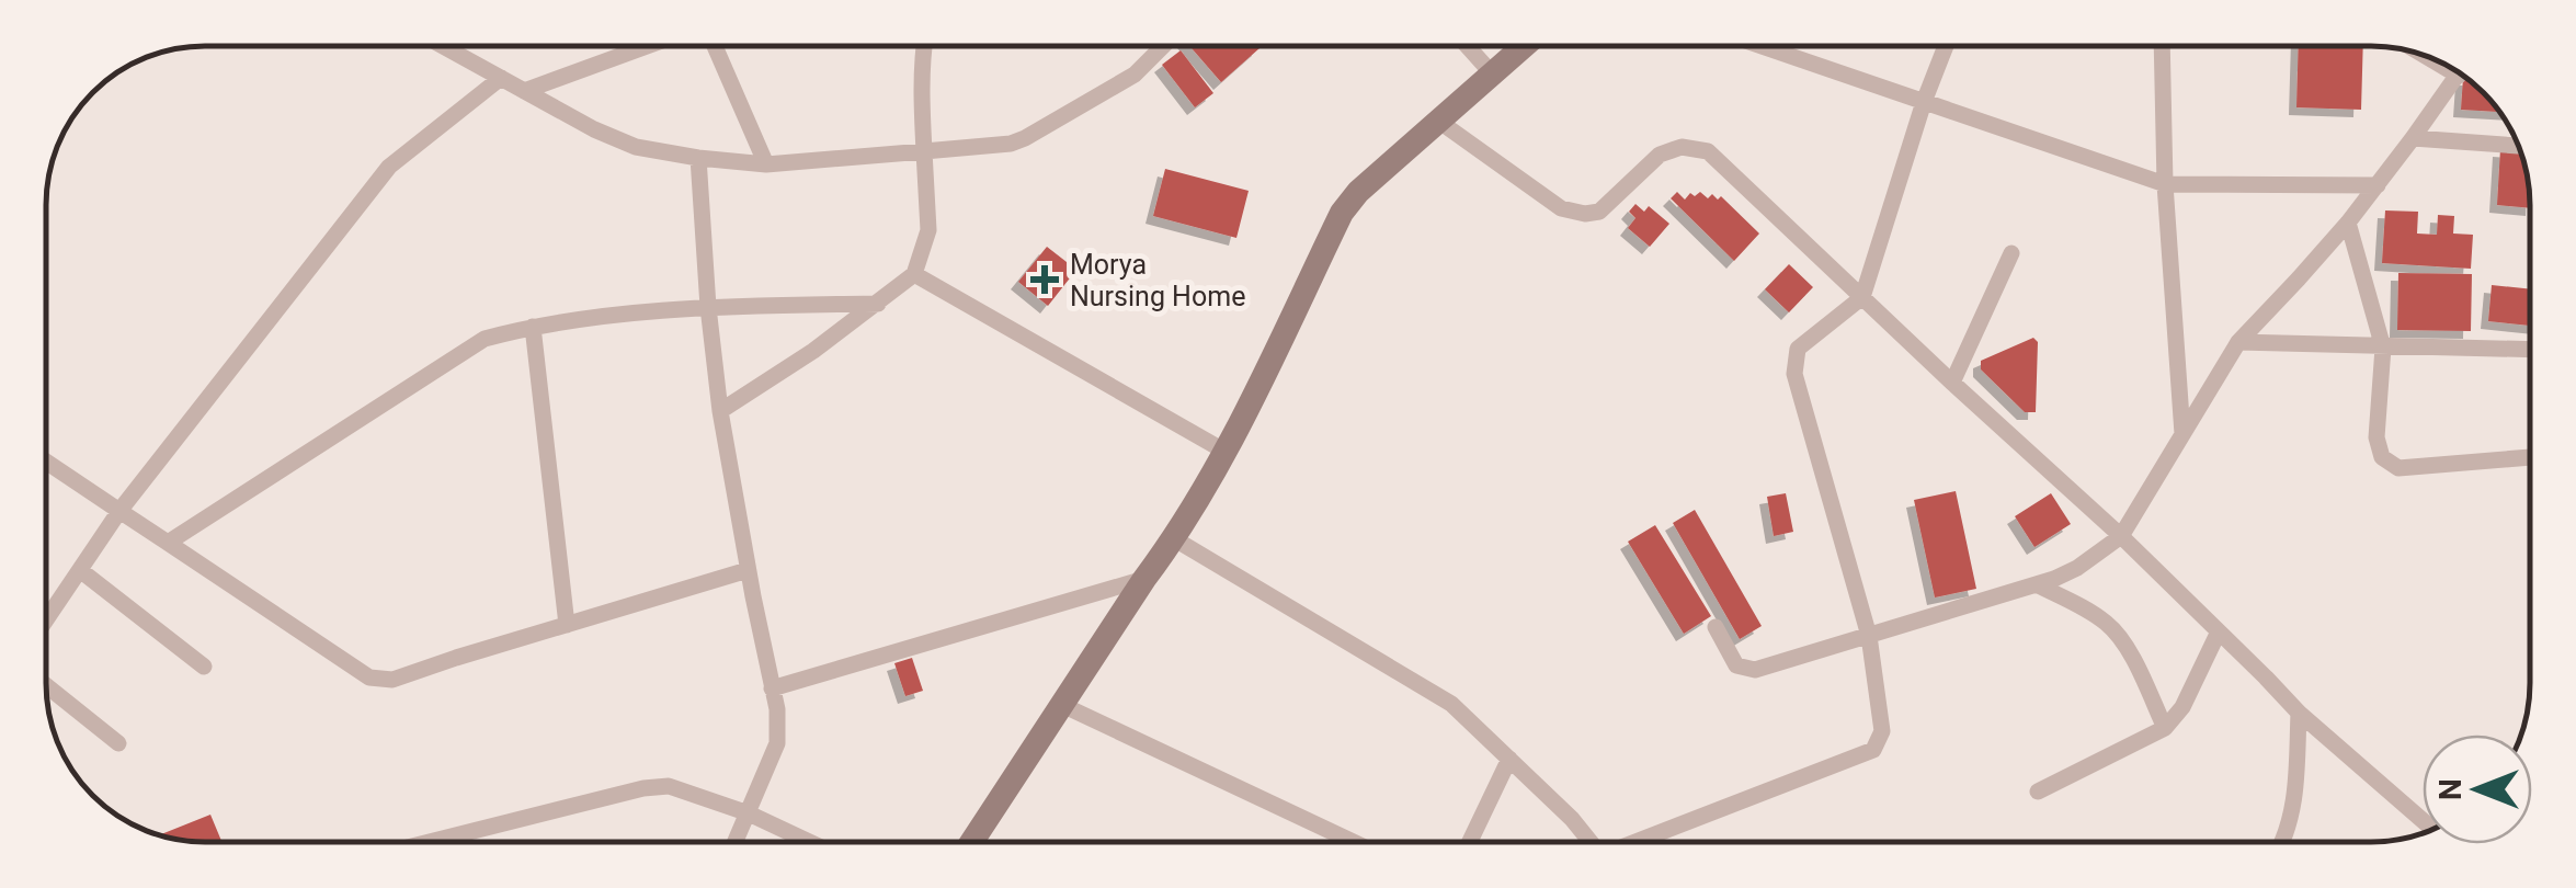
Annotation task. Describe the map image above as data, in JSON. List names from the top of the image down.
{
  "places": {
    "health": ["Morya Nursing Home"]
  },
  "north": "left"
}
